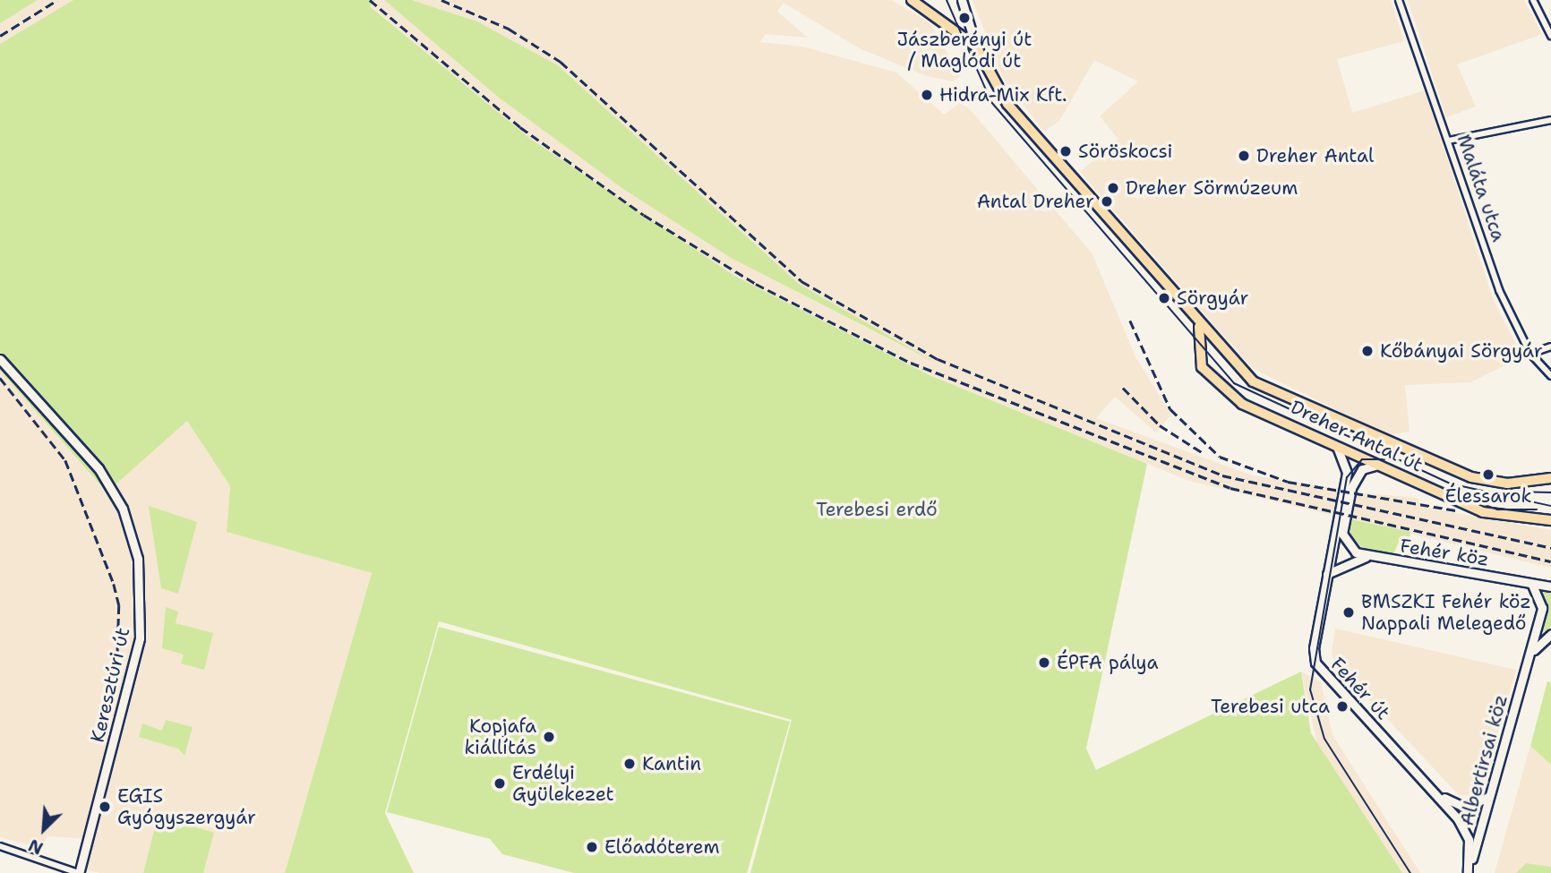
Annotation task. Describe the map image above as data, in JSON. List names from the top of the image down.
{
  "streets": {
    "main road": [
      "Dreher Antal út",
      "Fehér köz",
      "Keresztúri út",
      "Fehér út",
      "Albertirsai köz"
    ],
    "street": ["Maláta utca"]
  },
  "crossings": [
    ["Dreher Antal út", "Fehér köz"],
    ["Dreher Antal út", "Fehér út"],
    ["Fehér köz", "Albertirsai köz"],
    ["Fehér út", "Albertirsai köz"]
  ],
  "parks": ["Terebesi erdő"],
  "places": [
    "Jászberényi út / Maglódi út",
    "Hidra-Mix Kft.",
    "Söröskocsi",
    "Dreher Antal",
    "Dreher Sörmúzeum",
    "Antal Dreher",
    "Sörgyár",
    "Kőbányai Sörgyár",
    "Élessarok",
    "BMSZKI Fehér köz Nappali Melegedő",
    "ÉPFA pálya",
    "Terebesi utca",
    "Kopjafa kiállítás",
    "Kantin",
    "Erdélyi Gyülekezet",
    "EGIS Gyógyszergyár",
    "Előadóterem"
  ],
  "north": "bottom left"
}
